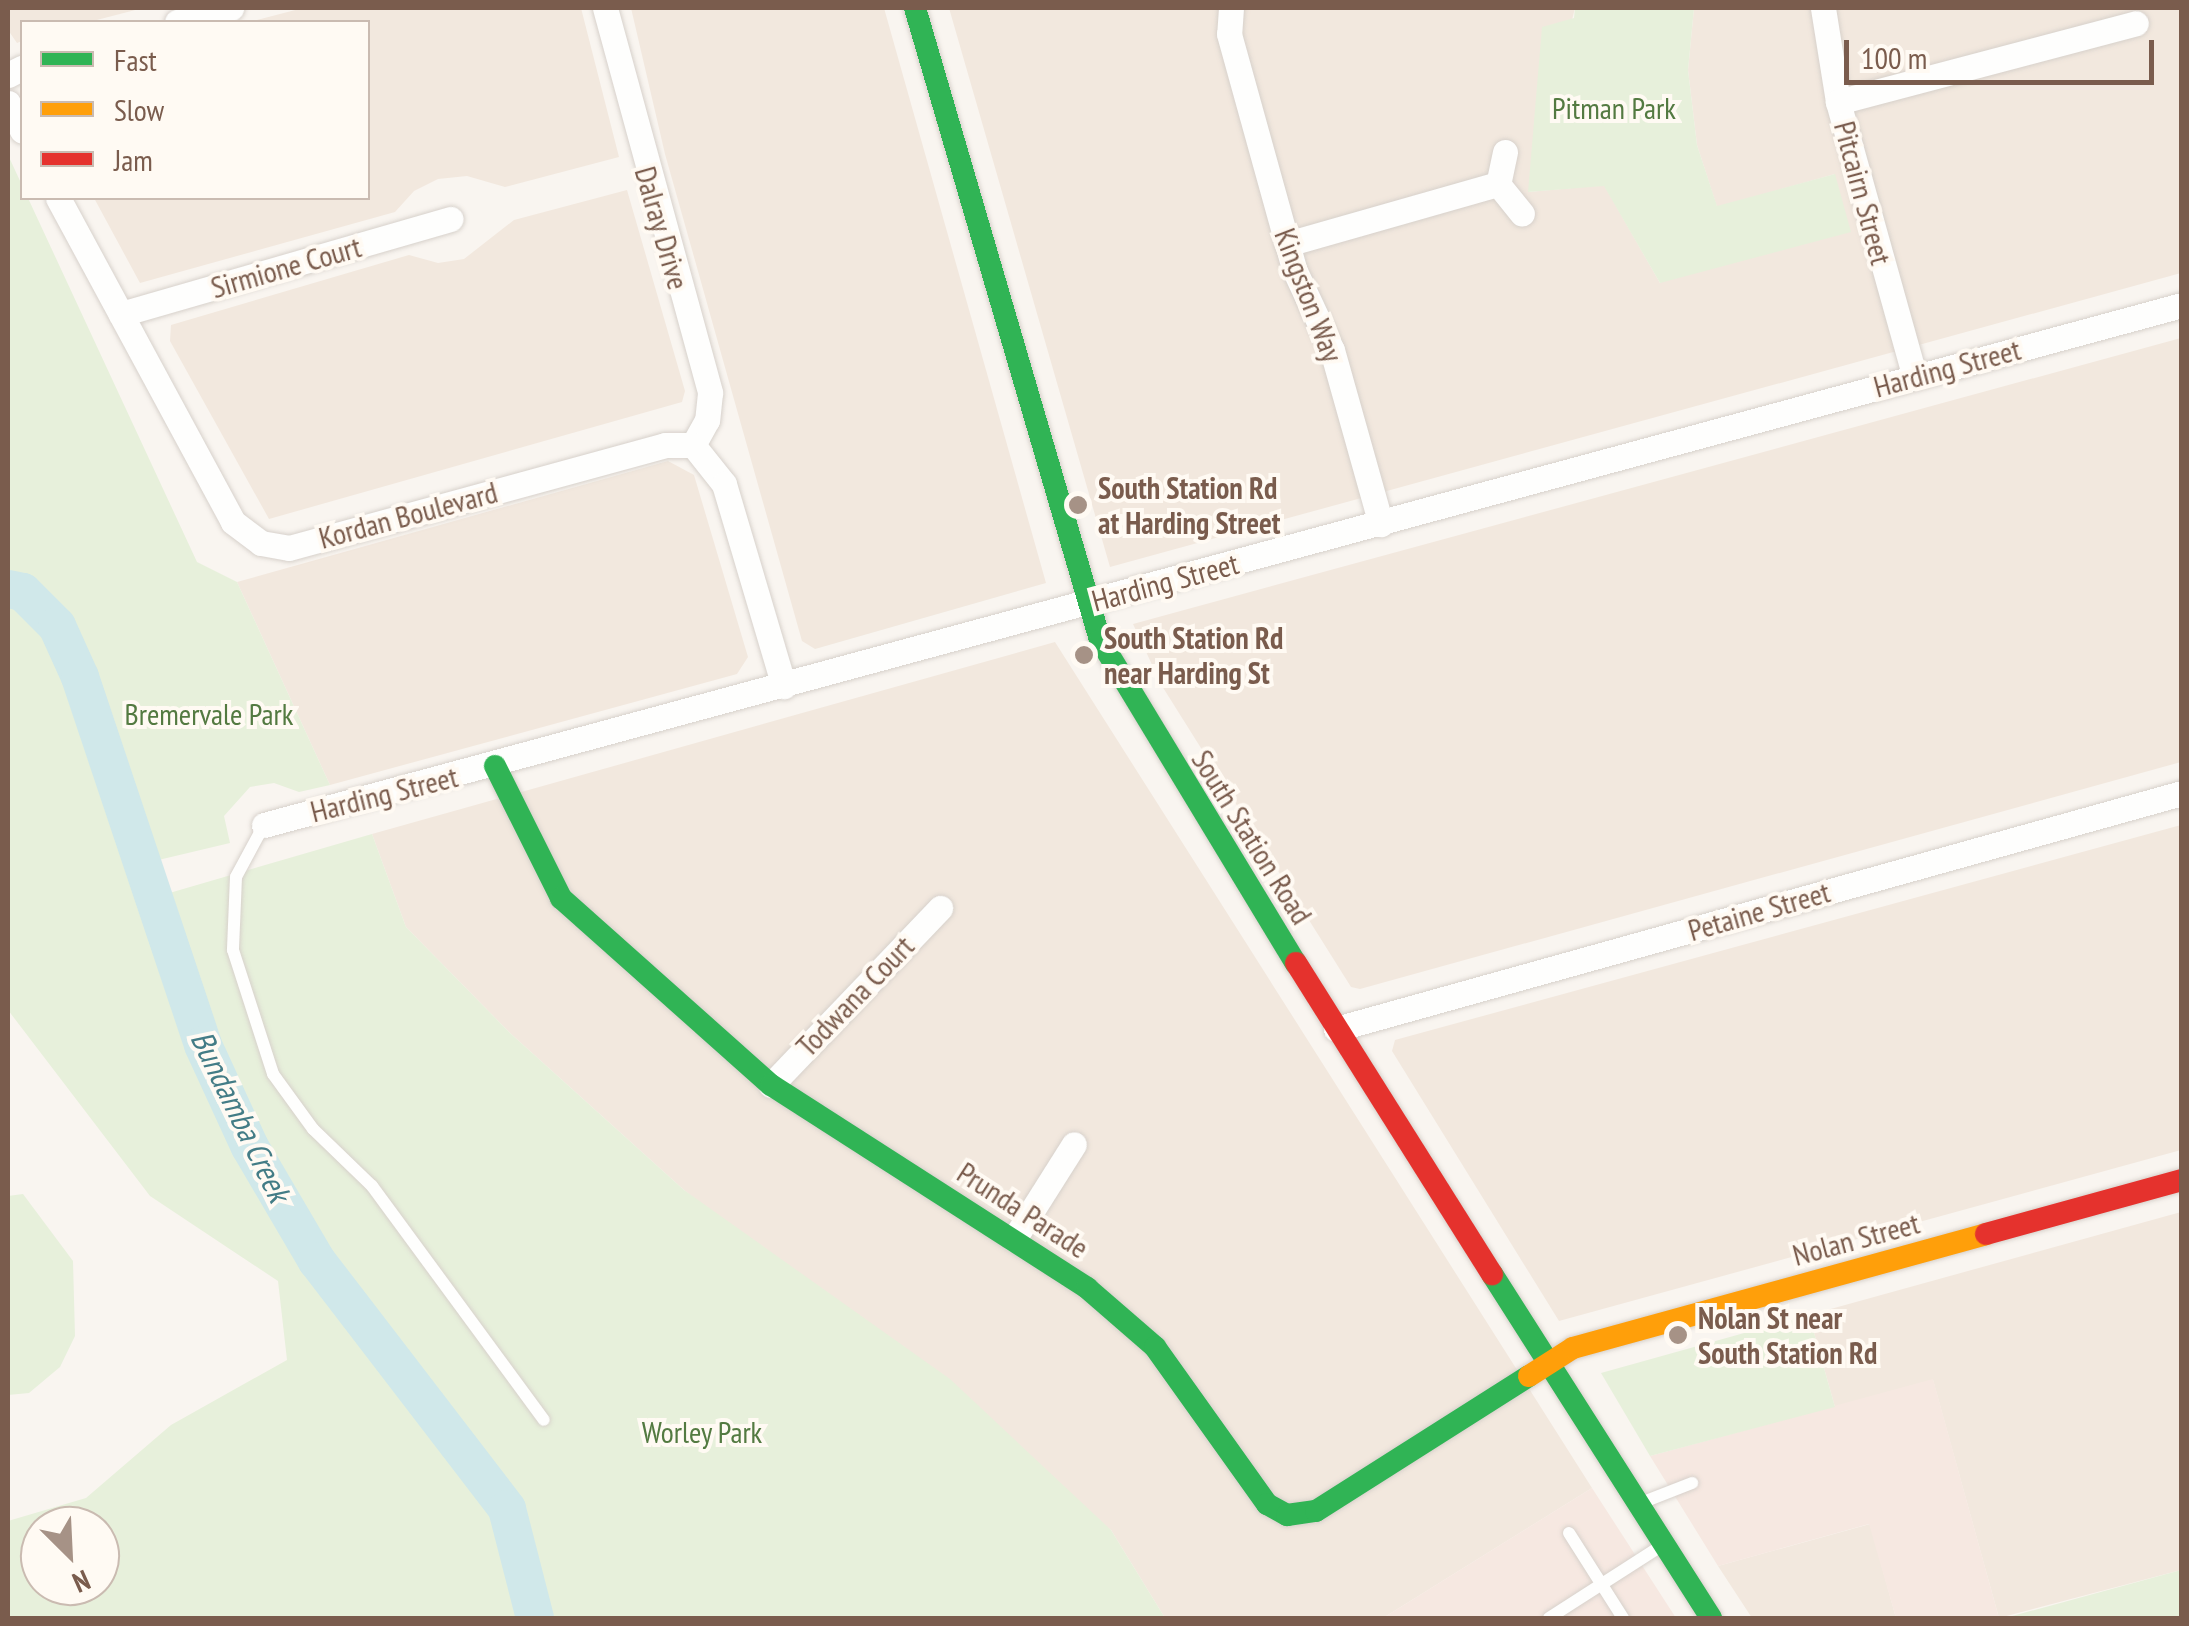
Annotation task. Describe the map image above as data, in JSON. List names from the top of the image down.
{
  "streets": {
    "street": [
      "Pitcairn Street",
      "Dalray Drive",
      "Sirmione Court",
      "Kingston Way",
      "Harding Street",
      "Kordan Boulevard",
      "South Station Road",
      "Petaine Street",
      "Todwana Court",
      "Prunda Parade",
      "Nolan Street"
    ]
  },
  "crossings": [
    ["Pitcairn Street", "Harding Street"],
    ["Dalray Drive", "Kordan Boulevard"],
    ["Sirmione Court", "Kordan Boulevard"],
    ["Kingston Way", "Harding Street"],
    ["Harding Street", "South Station Road"],
    ["Harding Street", "Prunda Parade"],
    ["South Station Road", "Petaine Street"],
    ["South Station Road", "Prunda Parade"],
    ["South Station Road", "Nolan Street"],
    ["Todwana Court", "Prunda Parade"],
    ["Prunda Parade", "Nolan Street"]
  ],
  "water": ["Bundamba Creek"],
  "parks": ["Pitman Park", "Bremervale Park", "Worley Park"],
  "places": ["South Station Rd at Harding Street", "South Station Rd near Harding St", "Nolan St near South Station Rd"],
  "legend": ["Fast", "Slow", "Jam"],
  "scale_bar": "100 m",
  "north": "bottom right"
}
